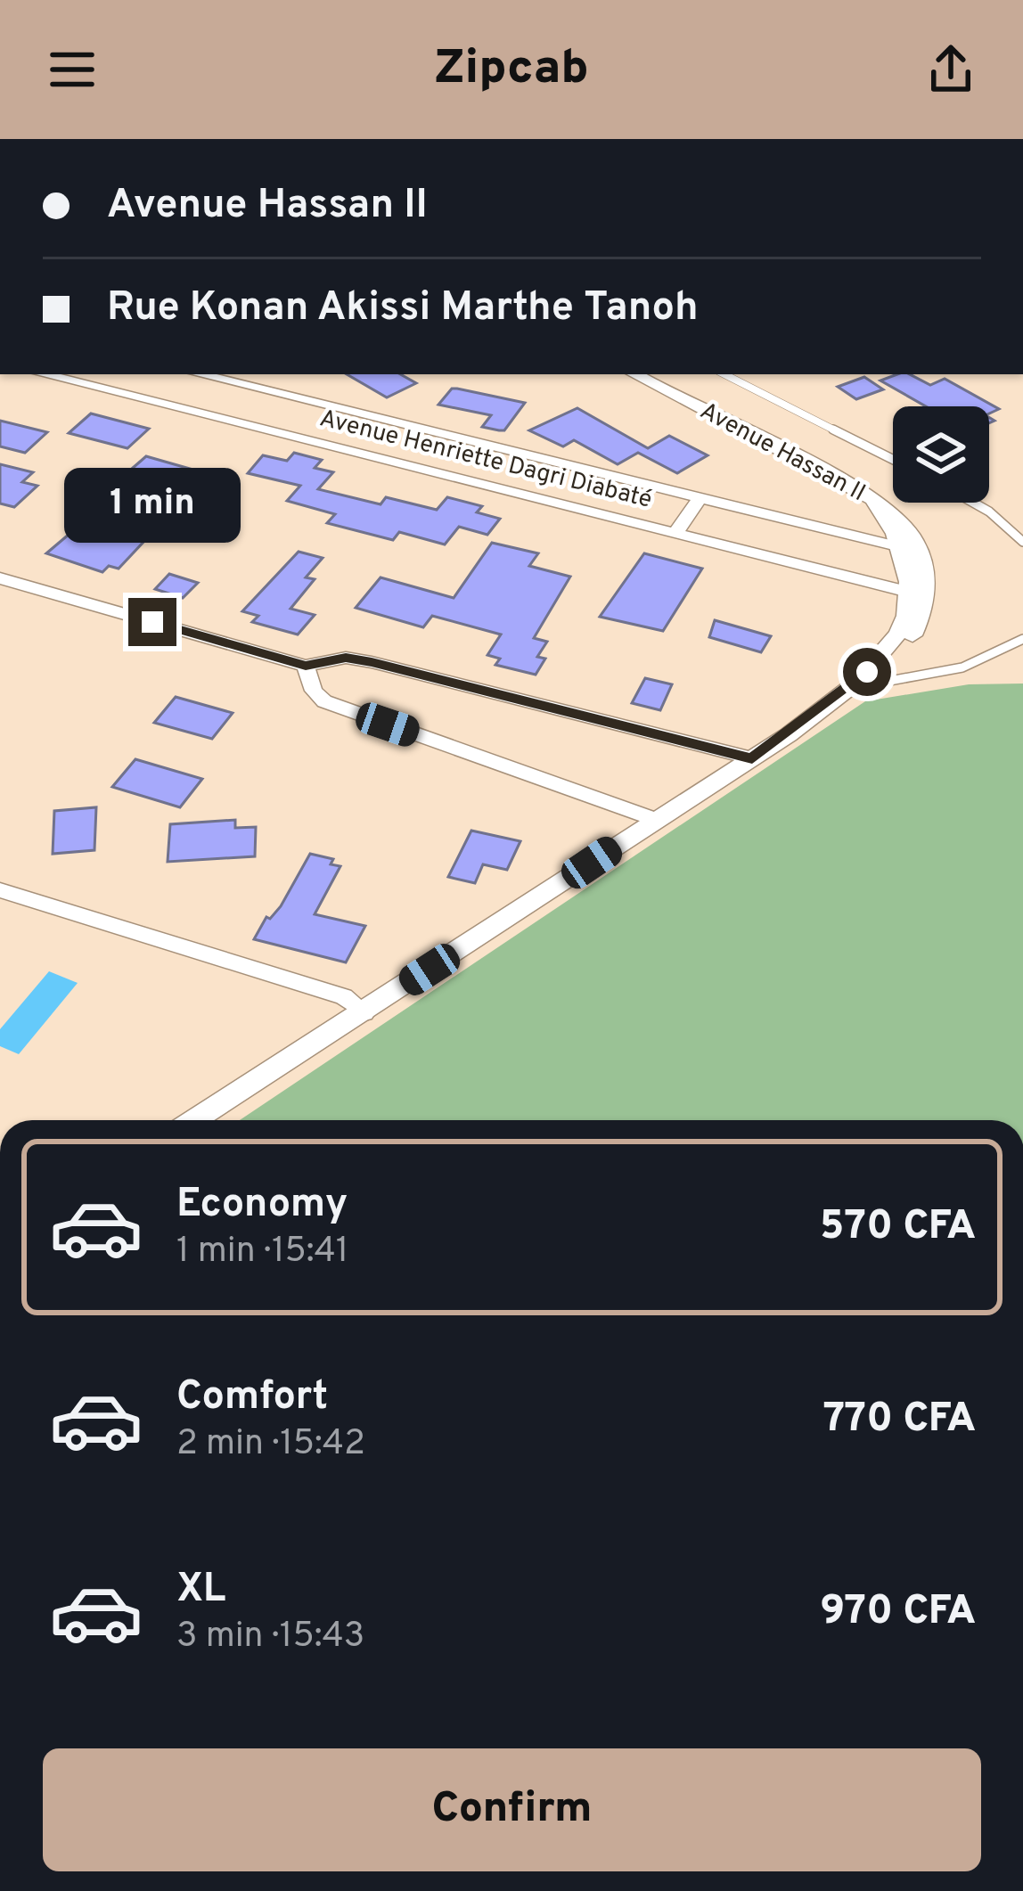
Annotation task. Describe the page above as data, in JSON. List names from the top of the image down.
{
  "streets": {
    "street": ["Avenue Hassan II", "Avenue Henriette Dagri Diabaté"]
  },
  "crossings": [
    ["Avenue Hassan II", "Avenue Henriette Dagri Diabaté"]
  ],
  "page": {
    "header": "Zipcab",
    "banner": ["Avenue Hassan II", "Rue Konan Akissi Marthe Tanoh"],
    "bubble": "1 min",
    "list": [
      {
        "name": "Economy",
        "note": "1 min · 15:41",
        "value": "570 CFA"
      },
      {
        "name": "Comfort",
        "note": "2 min · 15:42",
        "value": "770 CFA"
      },
      {
        "name": "XL",
        "note": "3 min · 15:43",
        "value": "970 CFA"
      }
    ],
    "buttons": "Confirm"
  }
}
